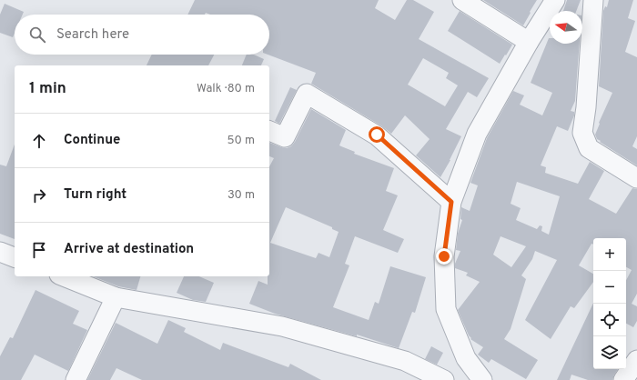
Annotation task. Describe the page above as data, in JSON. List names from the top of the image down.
{
  "north": "left",
  "page": {
    "search": "Search here",
    "heading": ["1 min", "Walk · 80 m"],
    "list": [
      ["Continue", "50 m"],
      ["Turn right", "30 m"],
      "Arrive at destination"
    ],
    "map_buttons": ["+", "−"]
  }
}
